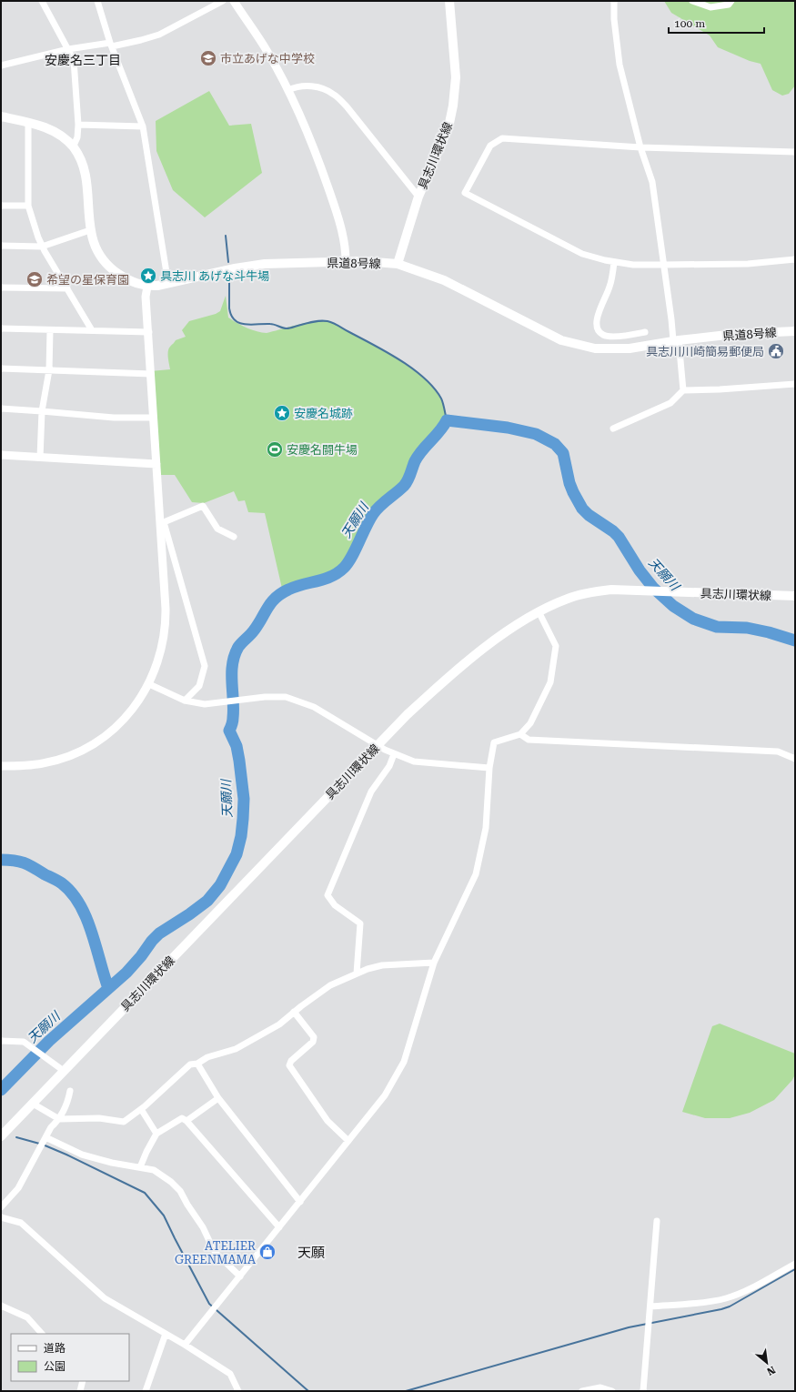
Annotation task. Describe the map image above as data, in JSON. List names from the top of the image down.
{
  "streets": {
    "main road": ["具志川環状線", "県道8号線"]
  },
  "crossings": [
    ["具志川環状線", "県道8号線"]
  ],
  "districts": ["安慶名三丁目", "天願"],
  "water": ["天願川"],
  "places": {
    "school or university": ["市立あげな中学校", "希望の星保育園"],
    "place": ["具志川 あげな斗牛場", "安慶名城跡"],
    "public building": ["具志川川崎簡易郵便局"],
    "sports": ["安慶名闘牛場"],
    "shop": ["ATELIER GREENMAMA"]
  },
  "legend": ["道路", "公園"],
  "scale_bar": "100 m",
  "north": "bottom right"
}
